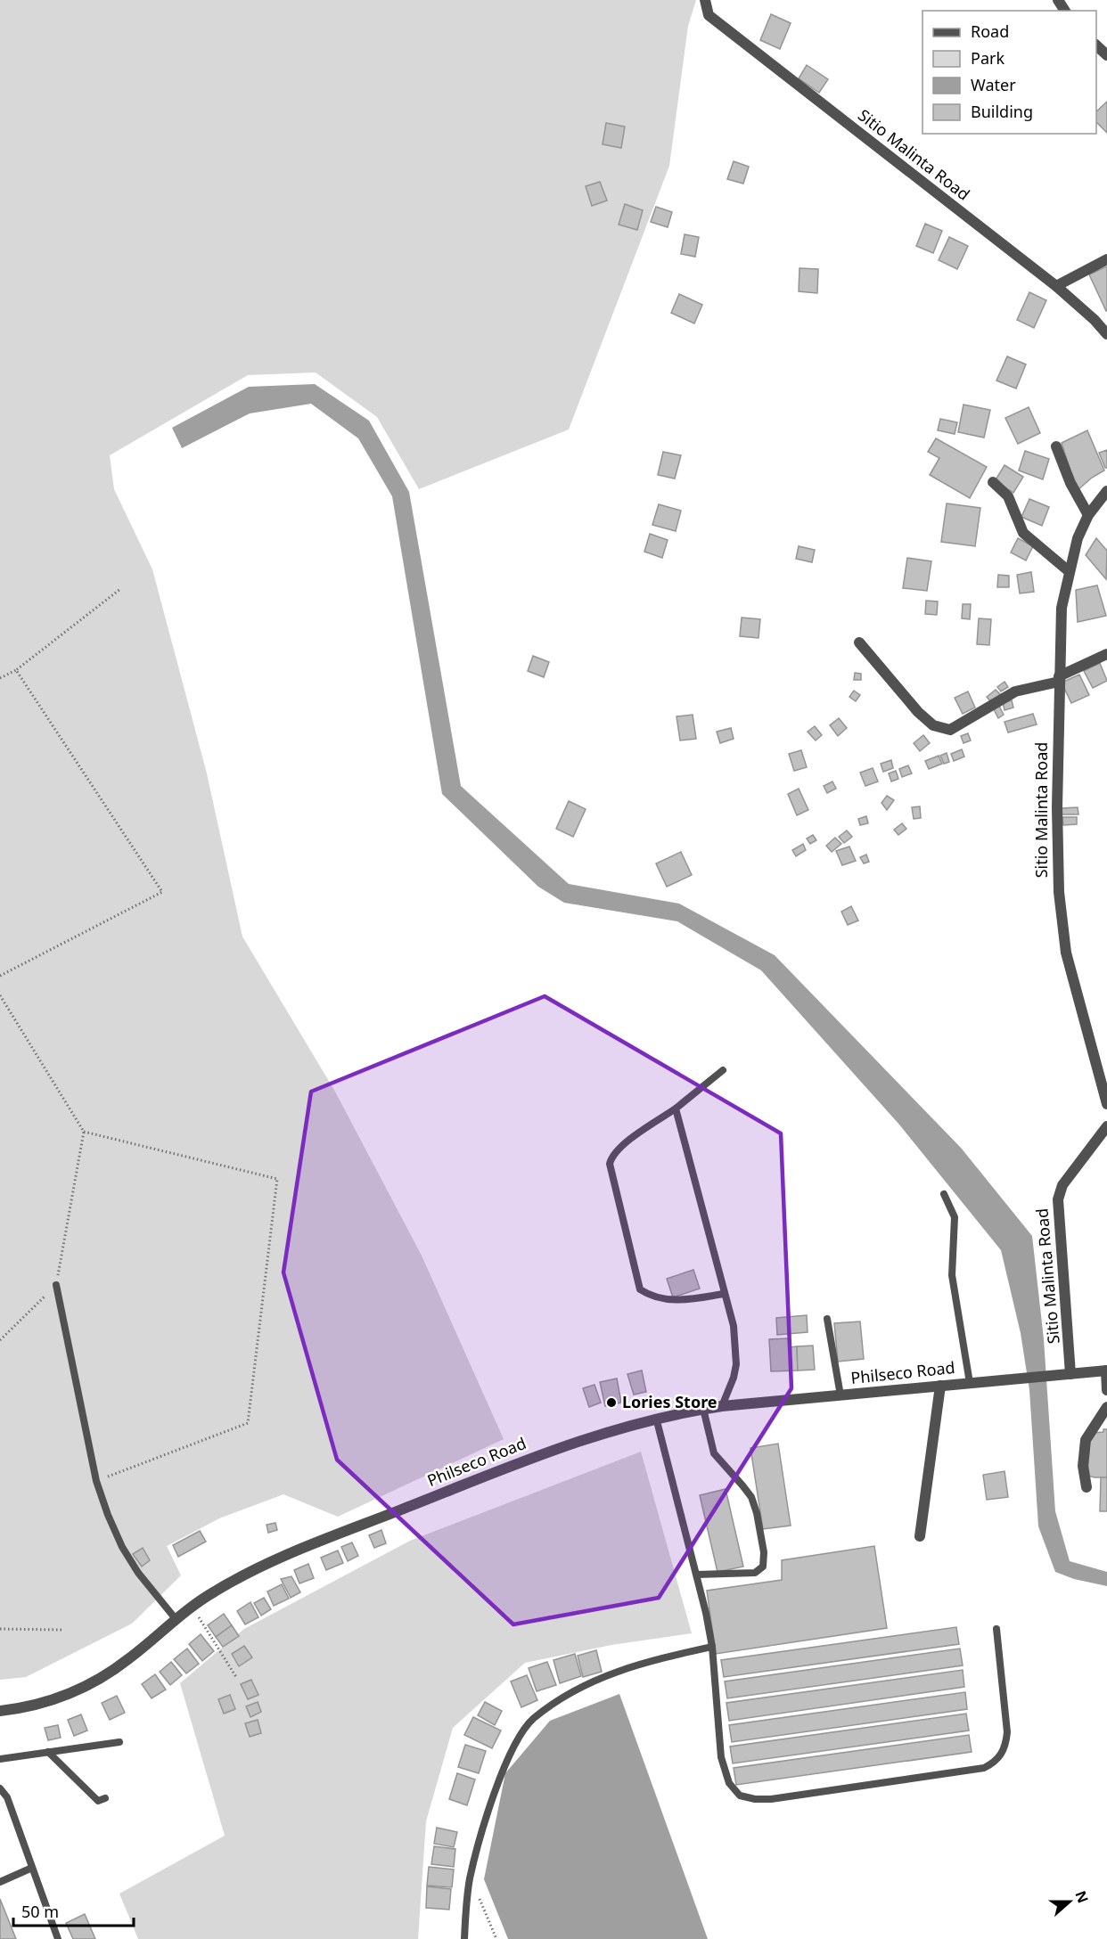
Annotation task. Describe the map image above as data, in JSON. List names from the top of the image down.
{
  "streets": {
    "street": ["Sitio Malinta Road", "Philseco Road"]
  },
  "crossings": [
    ["Sitio Malinta Road", "Philseco Road"]
  ],
  "places": ["Lories Store"],
  "legend": [
    "Road",
    "Park",
    "Water",
    "Building"
  ],
  "scale_bar": "50 m",
  "north": "right"
}
